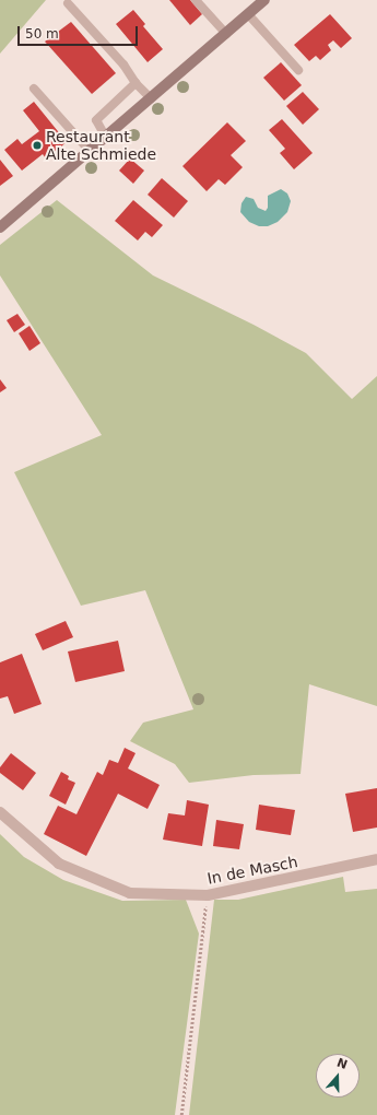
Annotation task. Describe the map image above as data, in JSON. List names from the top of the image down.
{
  "streets": {
    "street": ["In de Masch"]
  },
  "places": ["Restaurant Alte Schmiede"],
  "scale_bar": "50 m",
  "north": "top"
}
